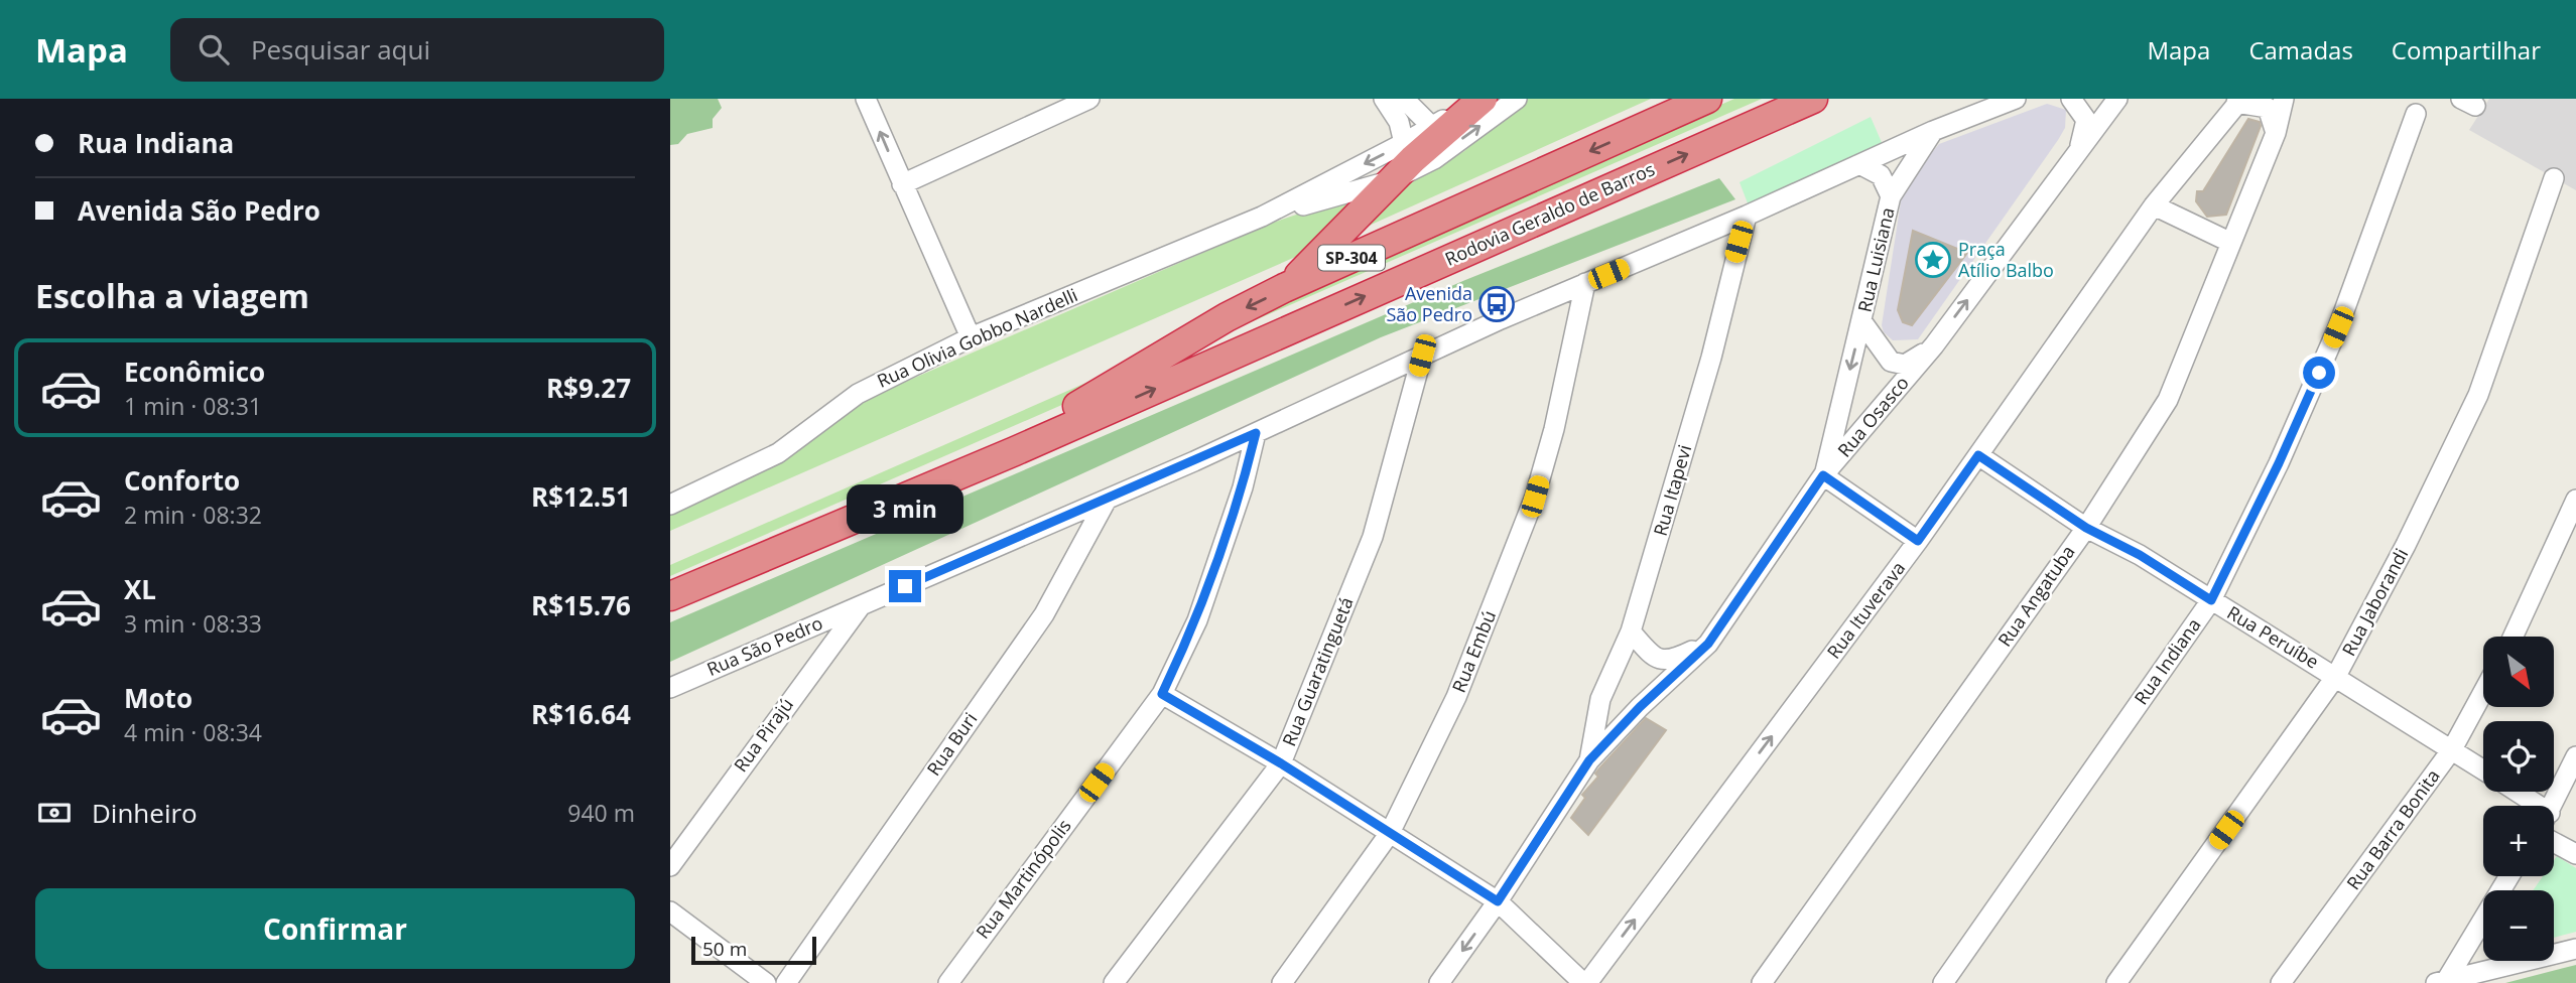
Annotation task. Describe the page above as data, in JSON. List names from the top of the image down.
{
  "streets": {
    "highway": ["Rodovia Geraldo de Barros", "SP-304"],
    "street": [
      "Rua Luisiana",
      "Rua Olivia Gobbo Nardelli",
      "Rua Osasco",
      "Rua Itapevi",
      "Rua Angatuba",
      "Rua Jaborandi",
      "Rua Ituverava",
      "Rua Peruíbe",
      "Rua São Pedro",
      "Rua Embú",
      "Rua Indiana",
      "Rua Guaratinguetá",
      "Rua Pirajú",
      "Rua Buri",
      "Rua Barra Bonita",
      "Rua Martinópolis"
    ]
  },
  "crossings": [
    ["Rua Luisiana", "Rua Osasco"],
    ["Rua Osasco", "Rua Itapevi"],
    ["Rua Angatuba", "Rua Peruíbe"],
    ["Rua Jaborandi", "Rua Peruíbe"],
    ["Rua Ituverava", "Rua Peruíbe"],
    ["Rua Peruíbe", "Rua Indiana"],
    ["Rua Peruíbe", "Rua Barra Bonita"],
    ["Rua São Pedro", "Rua Pirajú"]
  ],
  "one_way": ["Rua Ituverava"],
  "places": {
    "place": ["Praça Atílio Balbo"],
    "bus stop": ["Avenida São Pedro"]
  },
  "scale_bar": "50 m",
  "north": "bottom right",
  "page": {
    "header": "Mapa",
    "search": "Pesquisar aqui",
    "nav": ["Mapa", "Camadas", "Compartilhar"],
    "banner": ["Rua Indiana", "Avenida São Pedro"],
    "heading": "Escolha a viagem",
    "list": [
      {
        "name": "Econômico",
        "note": "1 min · 08:31",
        "value": "R$9.27"
      },
      {
        "name": "Conforto",
        "note": "2 min · 08:32",
        "value": "R$12.51"
      },
      {
        "name": "XL",
        "note": "3 min · 08:33",
        "value": "R$15.76"
      },
      {
        "name": "Moto",
        "note": "4 min · 08:34",
        "value": "R$16.64"
      }
    ],
    "bubble": "3 min",
    "map_buttons": ["+", "−"],
    "pay": ["Dinheiro", "940 m"],
    "buttons": "Confirmar",
    "scale": "50 m"
  }
}
